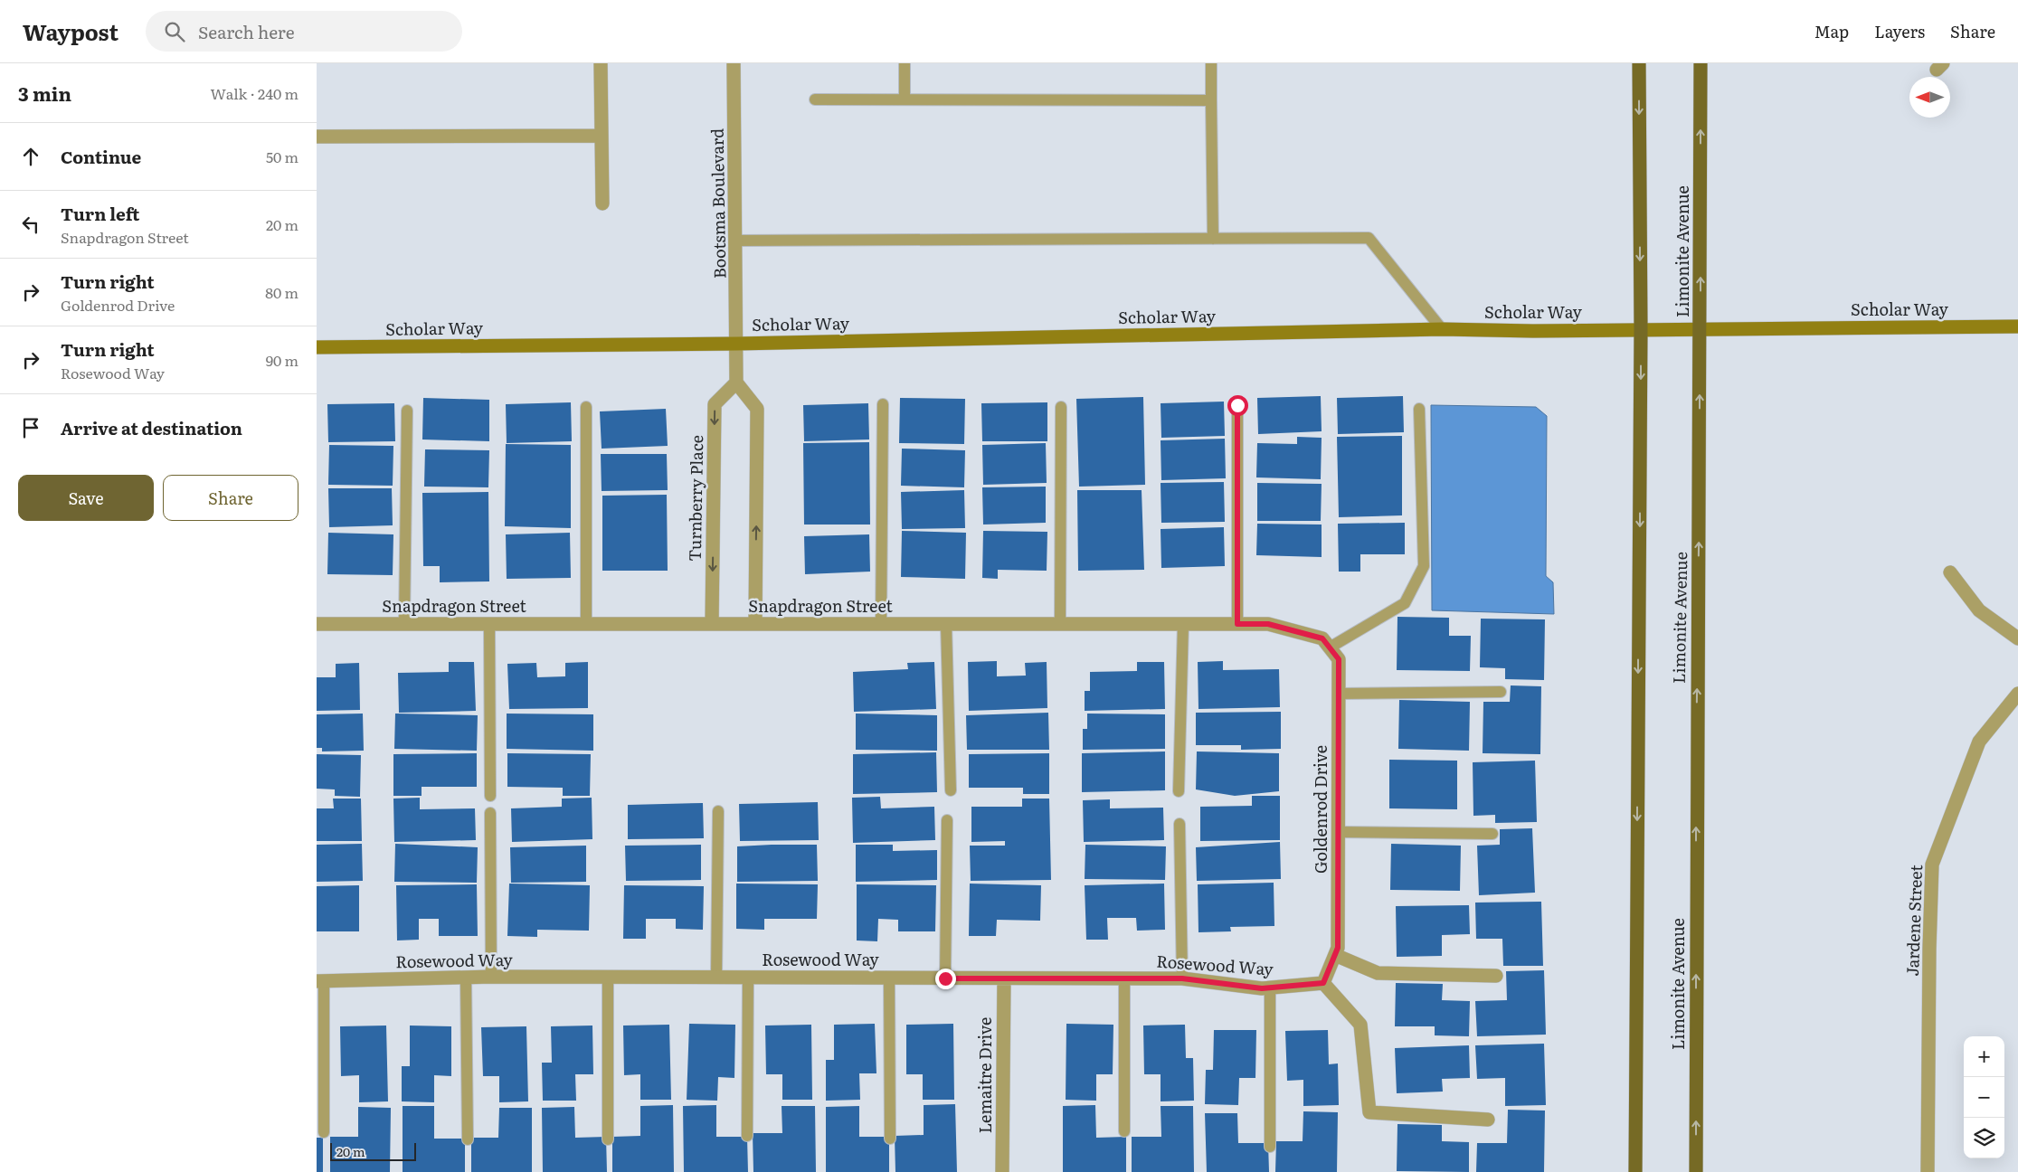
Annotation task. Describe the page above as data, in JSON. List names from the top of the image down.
{
  "streets": {
    "main road": ["Limonite Avenue"],
    "street": [
      "Bootsma Boulevard",
      "Scholar Way",
      "Turnberry Place",
      "Snapdragon Street",
      "Goldenrod Drive",
      "Jardene Street",
      "Rosewood Way",
      "Lemaitre Drive"
    ]
  },
  "crossings": [
    ["Bootsma Boulevard", "Scholar Way"],
    ["Limonite Avenue", "Scholar Way"],
    ["Turnberry Place", "Snapdragon Street"],
    ["Snapdragon Street", "Goldenrod Drive"],
    ["Goldenrod Drive", "Rosewood Way"],
    ["Rosewood Way", "Lemaitre Drive"]
  ],
  "scale_bar": "20 m",
  "north": "left",
  "page": {
    "header": "Waypost",
    "search": "Search here",
    "nav": ["Map", "Layers", "Share"],
    "heading": ["3 min", "Walk · 240 m"],
    "list": [
      ["Continue", "50 m"],
      ["Turn left", "Snapdragon Street", "20 m"],
      ["Turn right", "Goldenrod Drive", "80 m"],
      ["Turn right", "Rosewood Way", "90 m"],
      "Arrive at destination"
    ],
    "buttons": ["Save", "Share"],
    "map_buttons": ["+", "−"],
    "scale": "20 m"
  }
}
